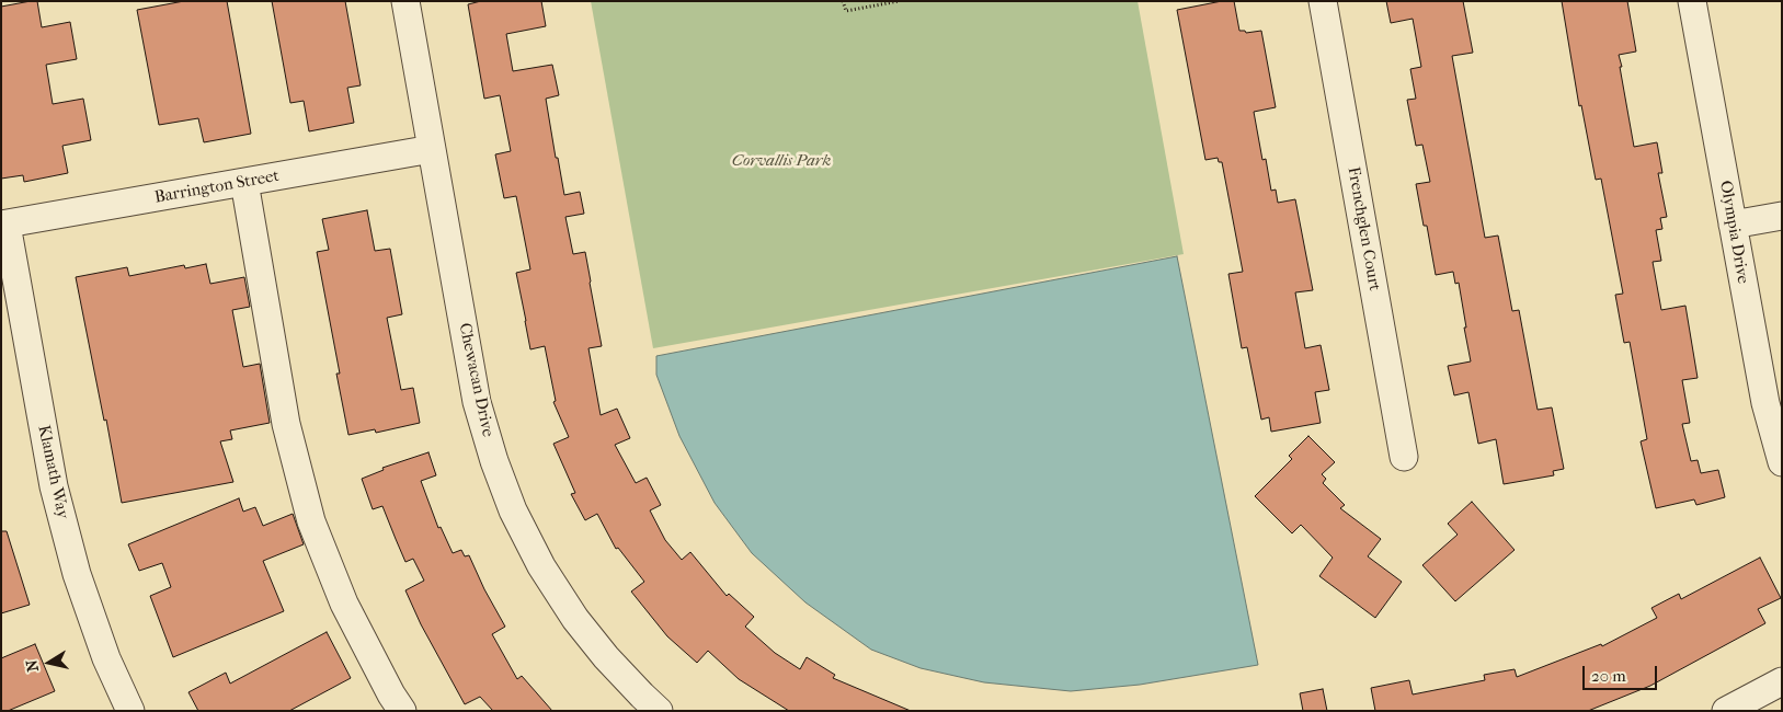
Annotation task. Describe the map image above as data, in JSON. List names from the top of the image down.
{
  "streets": {
    "street": [
      "Barrington Street",
      "Frenchglen Court",
      "Olympia Drive",
      "Chewacan Drive",
      "Klamath Way"
    ]
  },
  "crossings": [
    ["Barrington Street", "Chewacan Drive"],
    ["Barrington Street", "Klamath Way"]
  ],
  "parks": ["Corvallis Park"],
  "scale_bar": "20 m",
  "north": "left"
}
